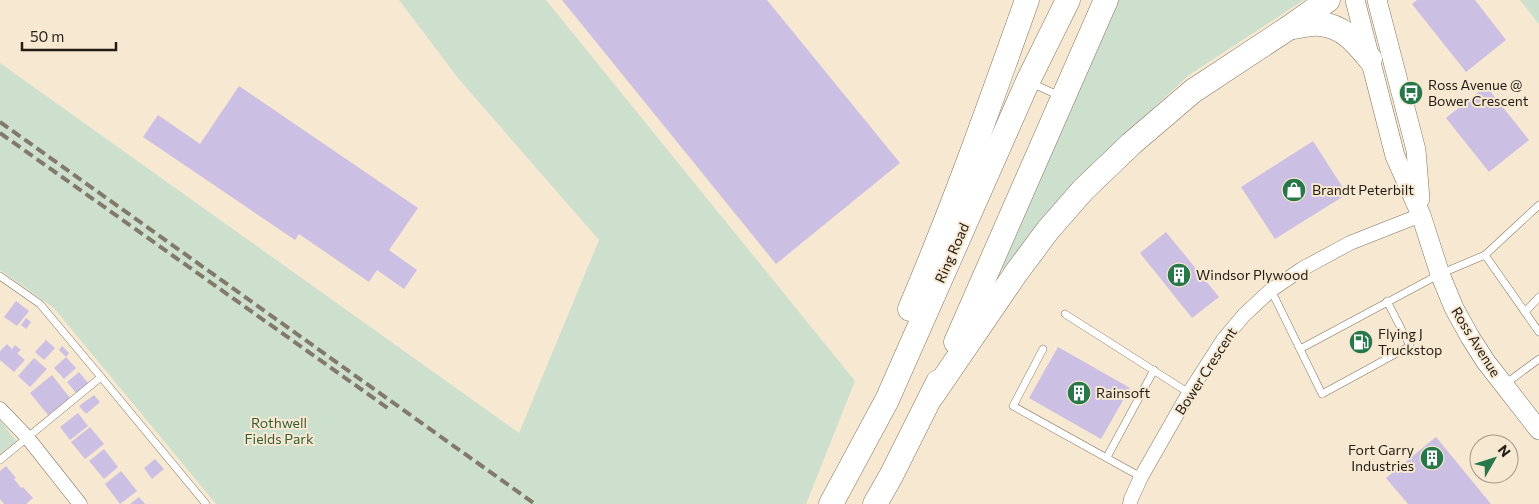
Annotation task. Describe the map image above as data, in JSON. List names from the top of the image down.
{
  "streets": {
    "highway": ["Ring Road"],
    "main road": ["Ross Avenue"],
    "street": ["Bower Crescent"]
  },
  "crossings": [
    ["Ross Avenue", "Bower Crescent"]
  ],
  "parks": ["Rothwell Fields Park"],
  "places": {
    "bus stop": ["Ross Avenue @ Bower Crescent"],
    "shop": ["Brandt Peterbilt"],
    "building": ["Windsor Plywood", "Rainsoft", "Fort Garry Industries"],
    "fuel station": ["Flying J Truckstop"]
  },
  "scale_bar": "50 m",
  "north": "top right"
}
